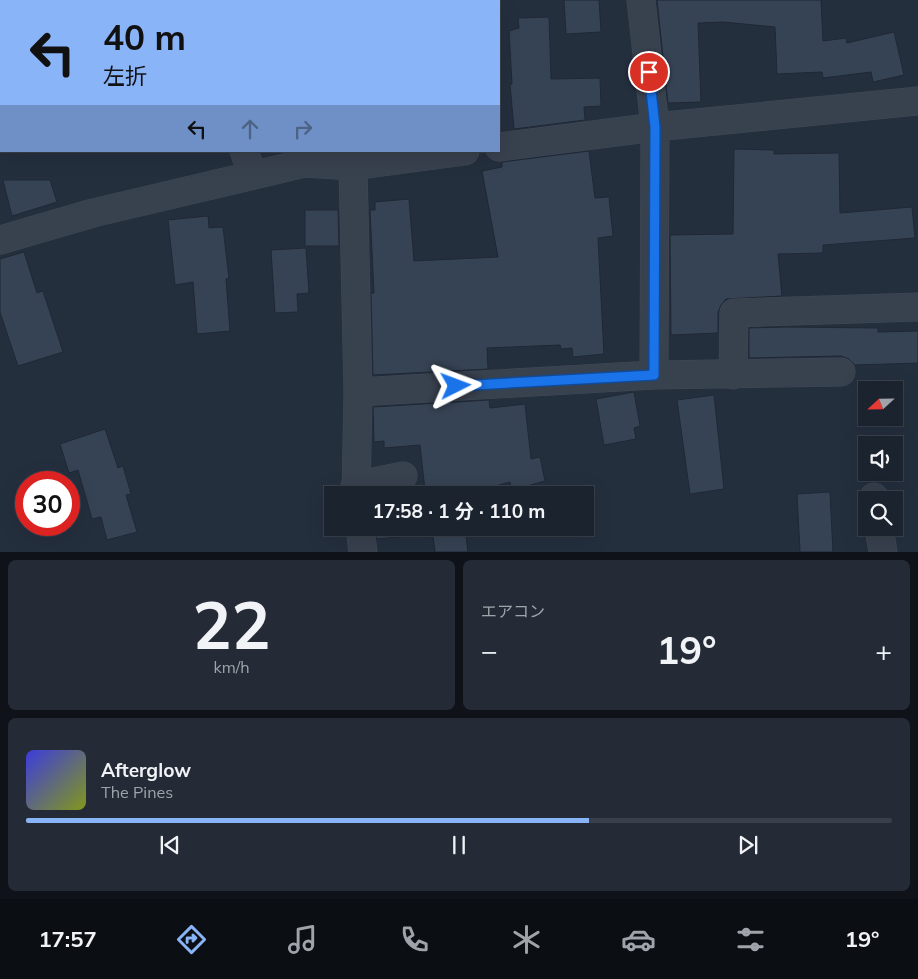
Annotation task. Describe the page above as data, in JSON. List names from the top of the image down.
{
  "north": "left",
  "page": {
    "turn": ["40 m", "左折"],
    "limit": "30",
    "trip": "17:58 · 1 分 · 110 m",
    "tile": [
      ["22", "km/h"],
      "エアコン"
    ],
    "heat": ["−", "19°", "+"],
    "song": ["Afterglow", "The Pines"],
    "tabs": ["17:57", "19°"]
  }
}
